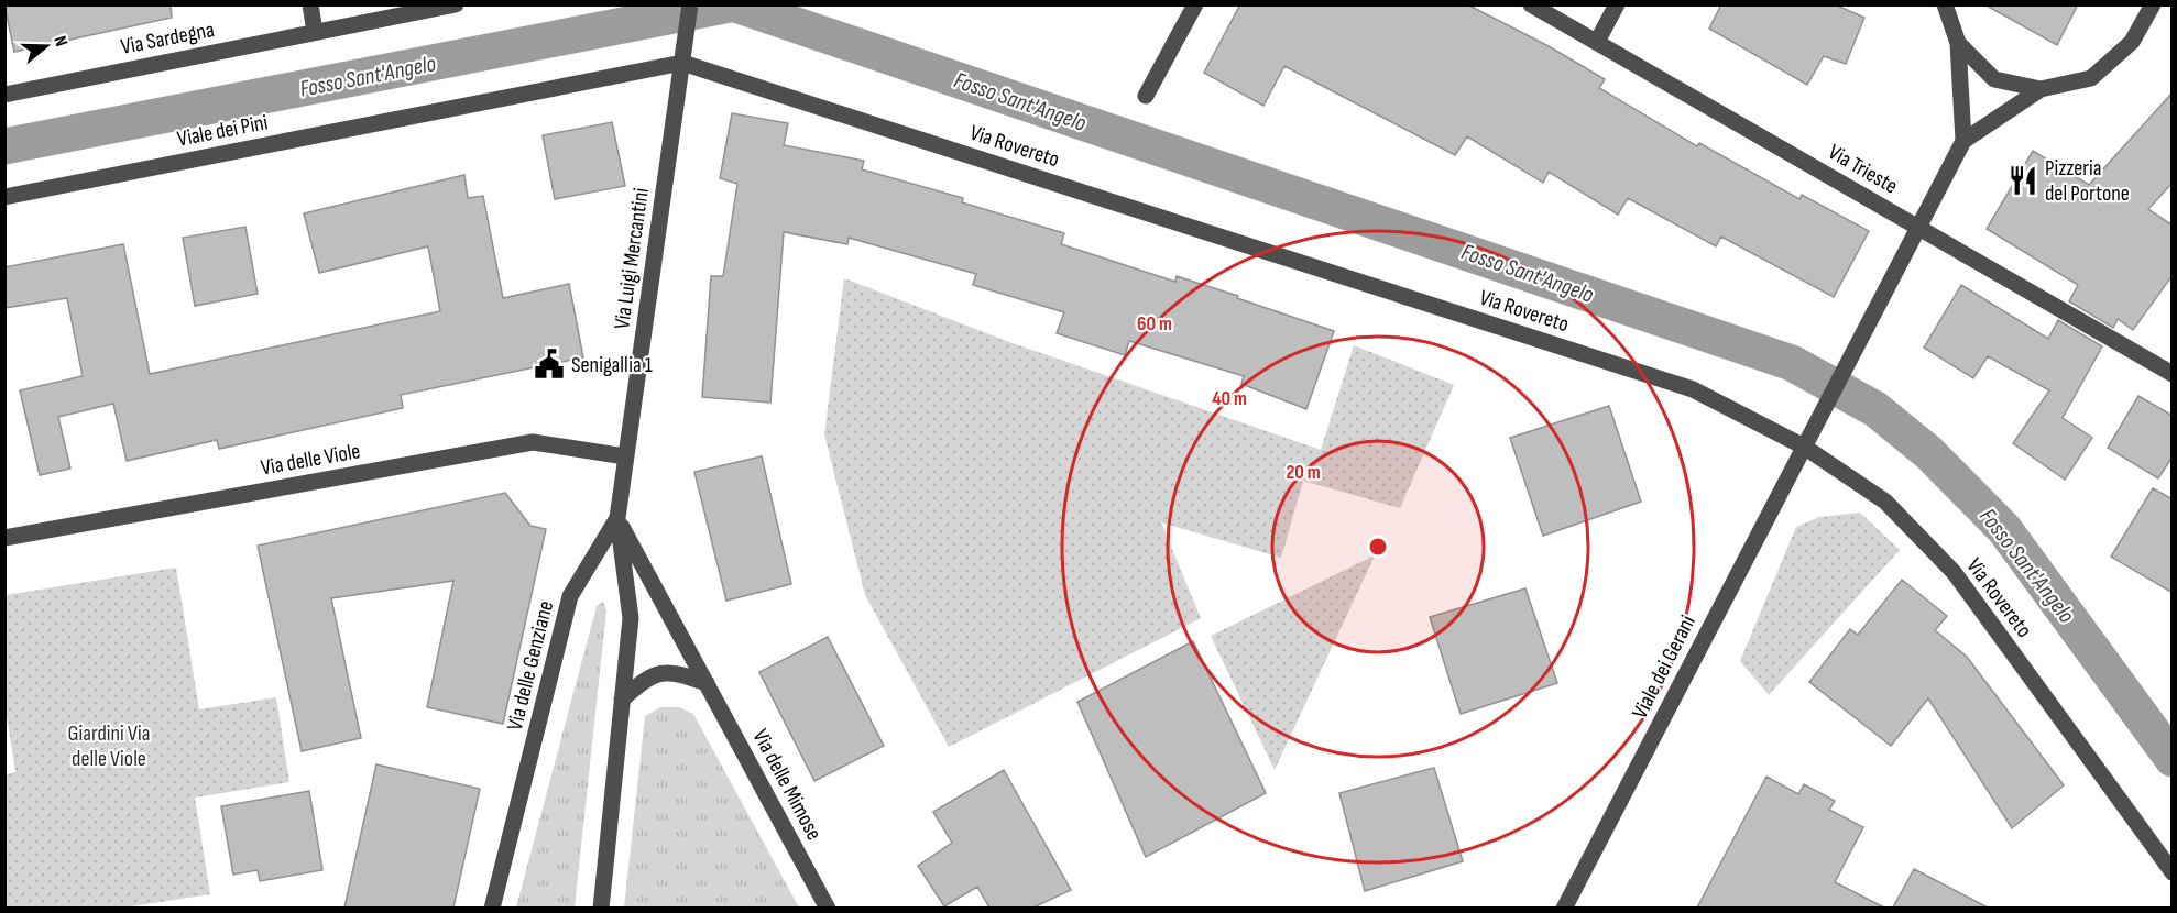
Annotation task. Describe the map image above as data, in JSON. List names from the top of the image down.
{
  "streets": {
    "street": [
      "Via Sardegna",
      "Viale dei Pini",
      "Via Rovereto",
      "Via Trieste",
      "Via Luigi Mercantini",
      "Via delle Viole",
      "Via delle Genziane",
      "Viale dei Gerani",
      "Via delle Mimose"
    ]
  },
  "crossings": [
    ["Viale dei Pini", "Via Rovereto"],
    ["Viale dei Pini", "Via Luigi Mercantini"],
    ["Via Rovereto", "Via Luigi Mercantini"],
    ["Via Rovereto", "Viale dei Gerani"],
    ["Via Trieste", "Viale dei Gerani"],
    ["Via Luigi Mercantini", "Via delle Viole"],
    ["Via Luigi Mercantini", "Via delle Genziane"],
    ["Via Luigi Mercantini", "Via delle Mimose"],
    ["Via delle Genziane", "Via delle Mimose"]
  ],
  "water": ["Fosso Sant'Angelo"],
  "parks": ["Giardini Via delle Viole"],
  "places": {
    "restaurant": ["Pizzeria del Portone"],
    "public building": ["Senigallia 1"]
  },
  "north": "right",
  "rings": ["60 m", "40 m", "20 m"]
}
